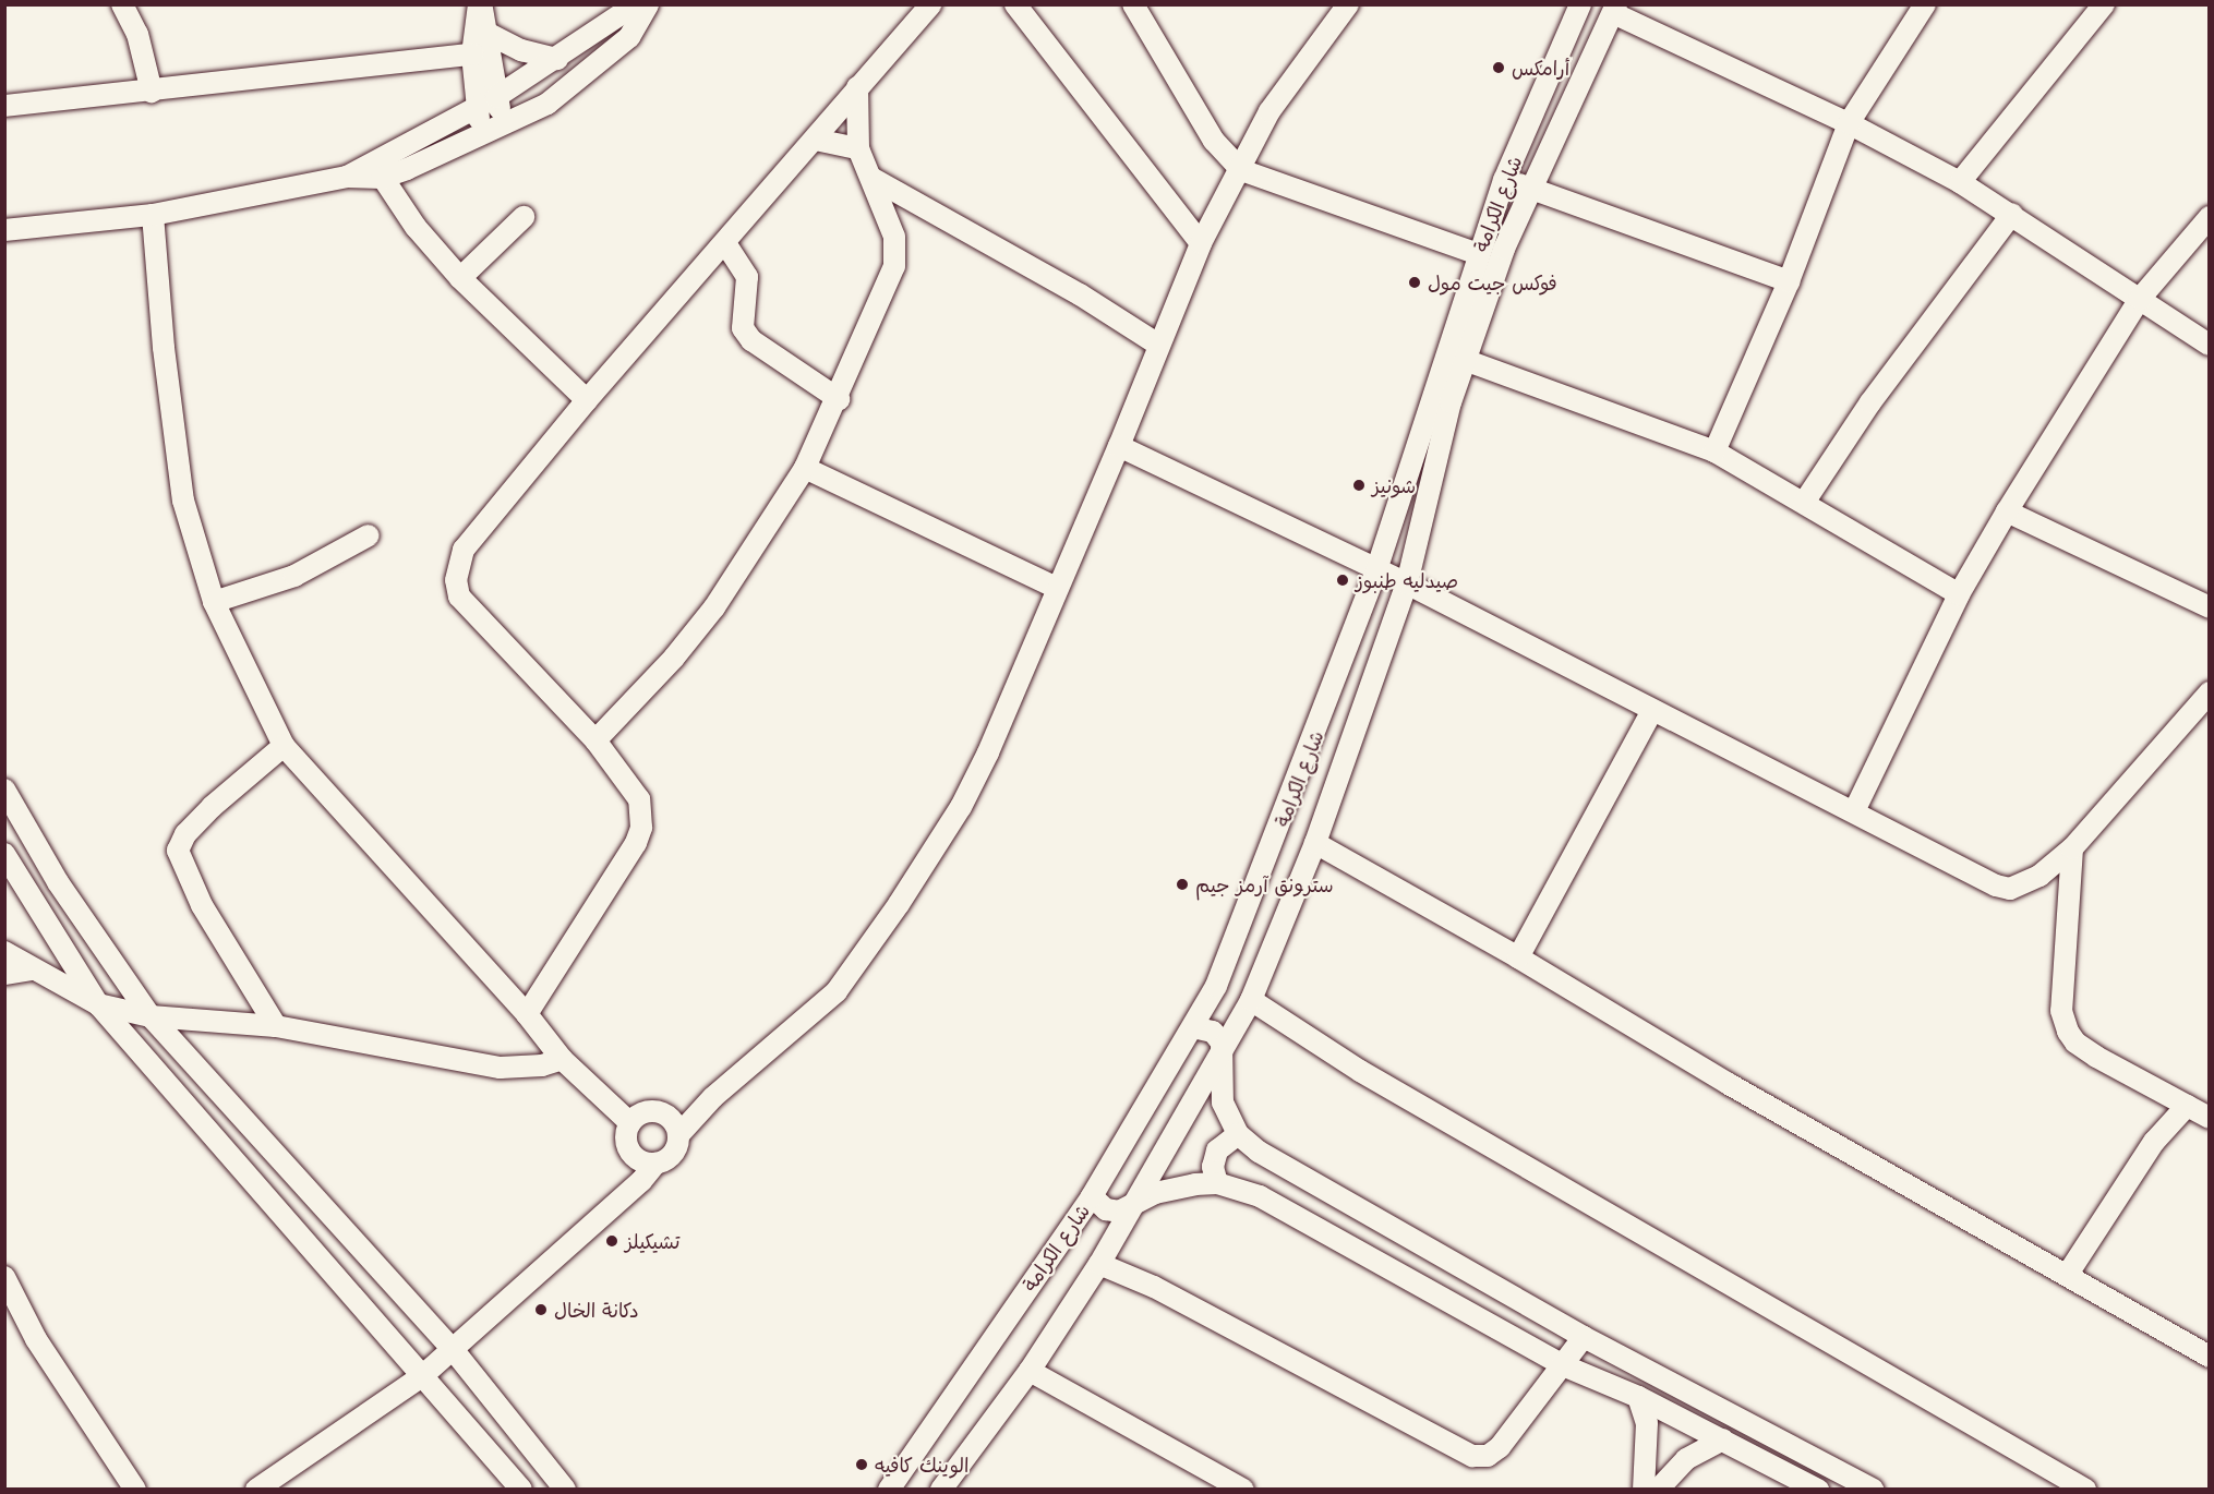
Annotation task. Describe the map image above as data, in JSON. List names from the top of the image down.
{
  "streets": {
    "street": ["شارع الكرامة"]
  },
  "places": [
    "أرامكس",
    "فوكس جيت مول",
    "شونيز",
    "صيدليه طنبوز",
    "سترونق آرمز جيم",
    "تشيكيلز",
    "دكانة الخال",
    "الوينك كافيه"
  ]
}
